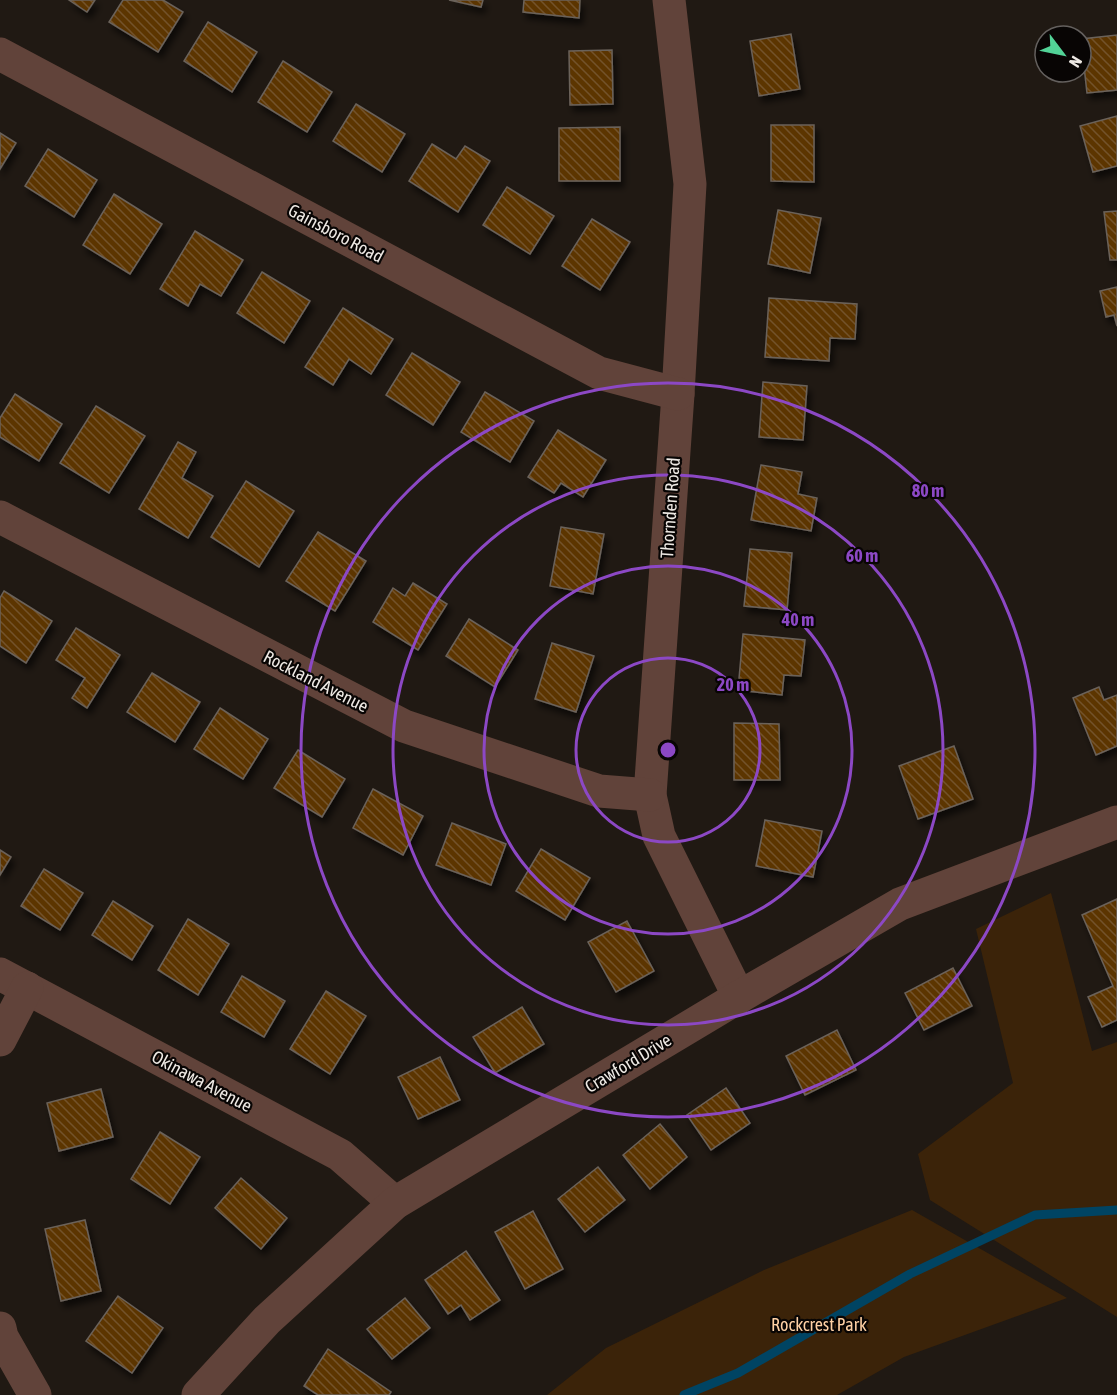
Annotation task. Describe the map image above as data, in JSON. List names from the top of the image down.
{
  "streets": {
    "street": [
      "Gainsboro Road",
      "Thornden Road",
      "Rockland Avenue",
      "Crawford Drive",
      "Okinawa Avenue"
    ]
  },
  "crossings": [
    ["Gainsboro Road", "Thornden Road"],
    ["Thornden Road", "Rockland Avenue"],
    ["Thornden Road", "Crawford Drive"],
    ["Crawford Drive", "Okinawa Avenue"]
  ],
  "parks": ["Rockcrest Park"],
  "north": "bottom right",
  "rings": [
    "80 m",
    "60 m",
    "40 m",
    "20 m"
  ]
}
